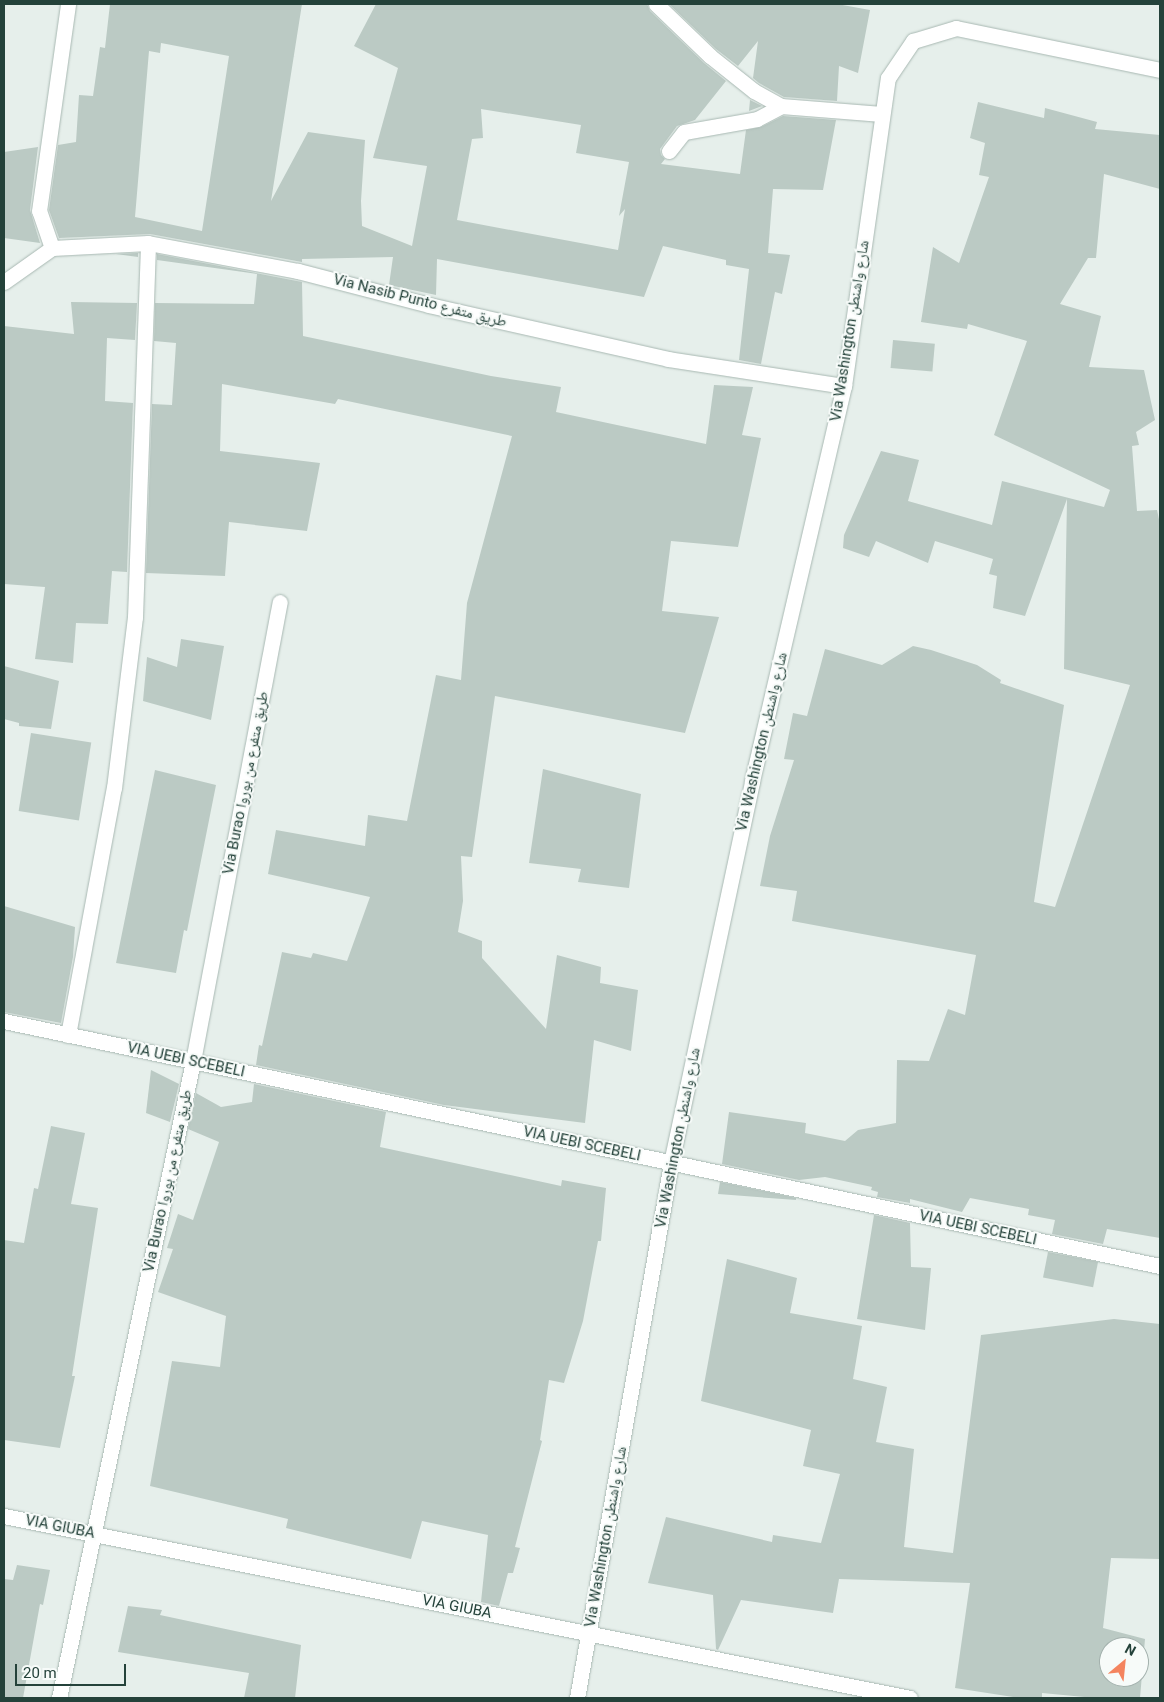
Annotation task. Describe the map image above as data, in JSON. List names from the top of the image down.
{
  "streets": {
    "street": [
      "Via Nasib Punto طريق متفرع",
      "Via Washington شارع واشنطن",
      "Via Burao طريق متفرع من بوروا",
      "VIA UEBI SCEBELI",
      "VIA GIUBA"
    ]
  },
  "crossings": [
    ["Via Nasib Punto طريق متفرع", "Via Washington شارع واشنطن"],
    ["Via Washington شارع واشنطن", "VIA UEBI SCEBELI"],
    ["Via Washington شارع واشنطن", "VIA GIUBA"],
    ["Via Burao طريق متفرع من بوروا", "VIA UEBI SCEBELI"],
    ["Via Burao طريق متفرع من بوروا", "VIA GIUBA"]
  ],
  "scale_bar": "20 m",
  "north": "top right"
}
